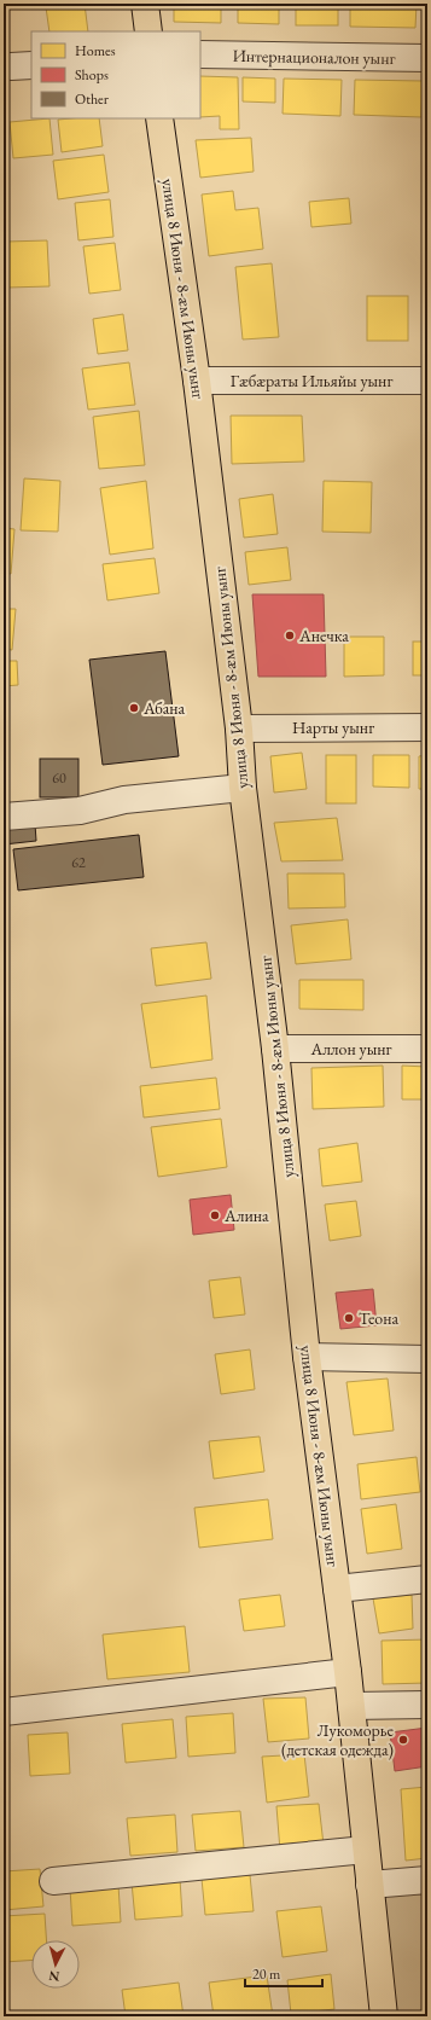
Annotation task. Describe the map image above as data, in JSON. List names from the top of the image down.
{
  "streets": {
    "highway": ["улица 8 Июня - 8-ӕм Июны уынг"],
    "street": [
      "Интернационалон уынг",
      "Гæбæраты Ильяйы уынг",
      "Нарты уынг",
      "Аллон уынг"
    ]
  },
  "crossings": [
    ["улица 8 Июня - 8-ӕм Июны уынг", "Гæбæраты Ильяйы уынг"],
    ["улица 8 Июня - 8-ӕм Июны уынг", "Нарты уынг"],
    ["улица 8 Июня - 8-ӕм Июны уынг", "Аллон уынг"]
  ],
  "places": [
    "Анечка",
    "Абана",
    "Алина",
    "Теона",
    "Лукоморье (детская одежда)"
  ],
  "house_numbers": ["60", "62"],
  "legend": ["Homes", "Shops", "Other"],
  "scale_bar": "20 m",
  "north": "bottom"
}
